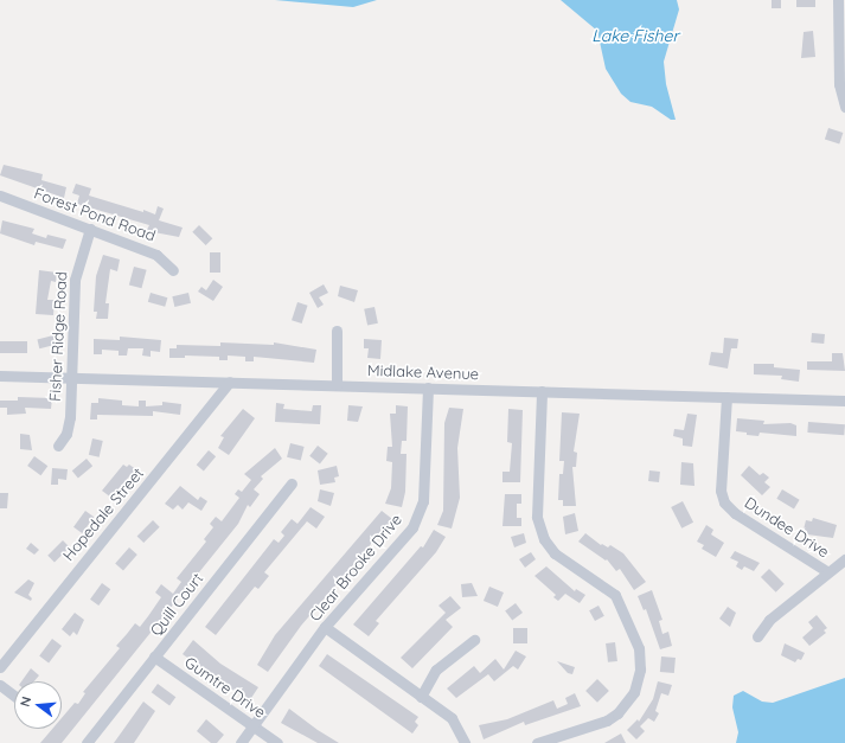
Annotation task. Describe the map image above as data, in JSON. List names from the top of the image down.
{
  "streets": {
    "street": [
      "Forest Pond Road",
      "Fisher Ridge Road",
      "Midlake Avenue",
      "Hopedale Street",
      "Dundee Drive",
      "Clear Brooke Drive",
      "Quill Court",
      "Gumtre Drive"
    ]
  },
  "crossings": [
    ["Forest Pond Road", "Fisher Ridge Road"],
    ["Fisher Ridge Road", "Midlake Avenue"],
    ["Midlake Avenue", "Hopedale Street"],
    ["Midlake Avenue", "Dundee Drive"],
    ["Midlake Avenue", "Clear Brooke Drive"],
    ["Clear Brooke Drive", "Gumtre Drive"],
    ["Quill Court", "Gumtre Drive"]
  ],
  "water": ["Lake Fisher"],
  "north": "left"
}
